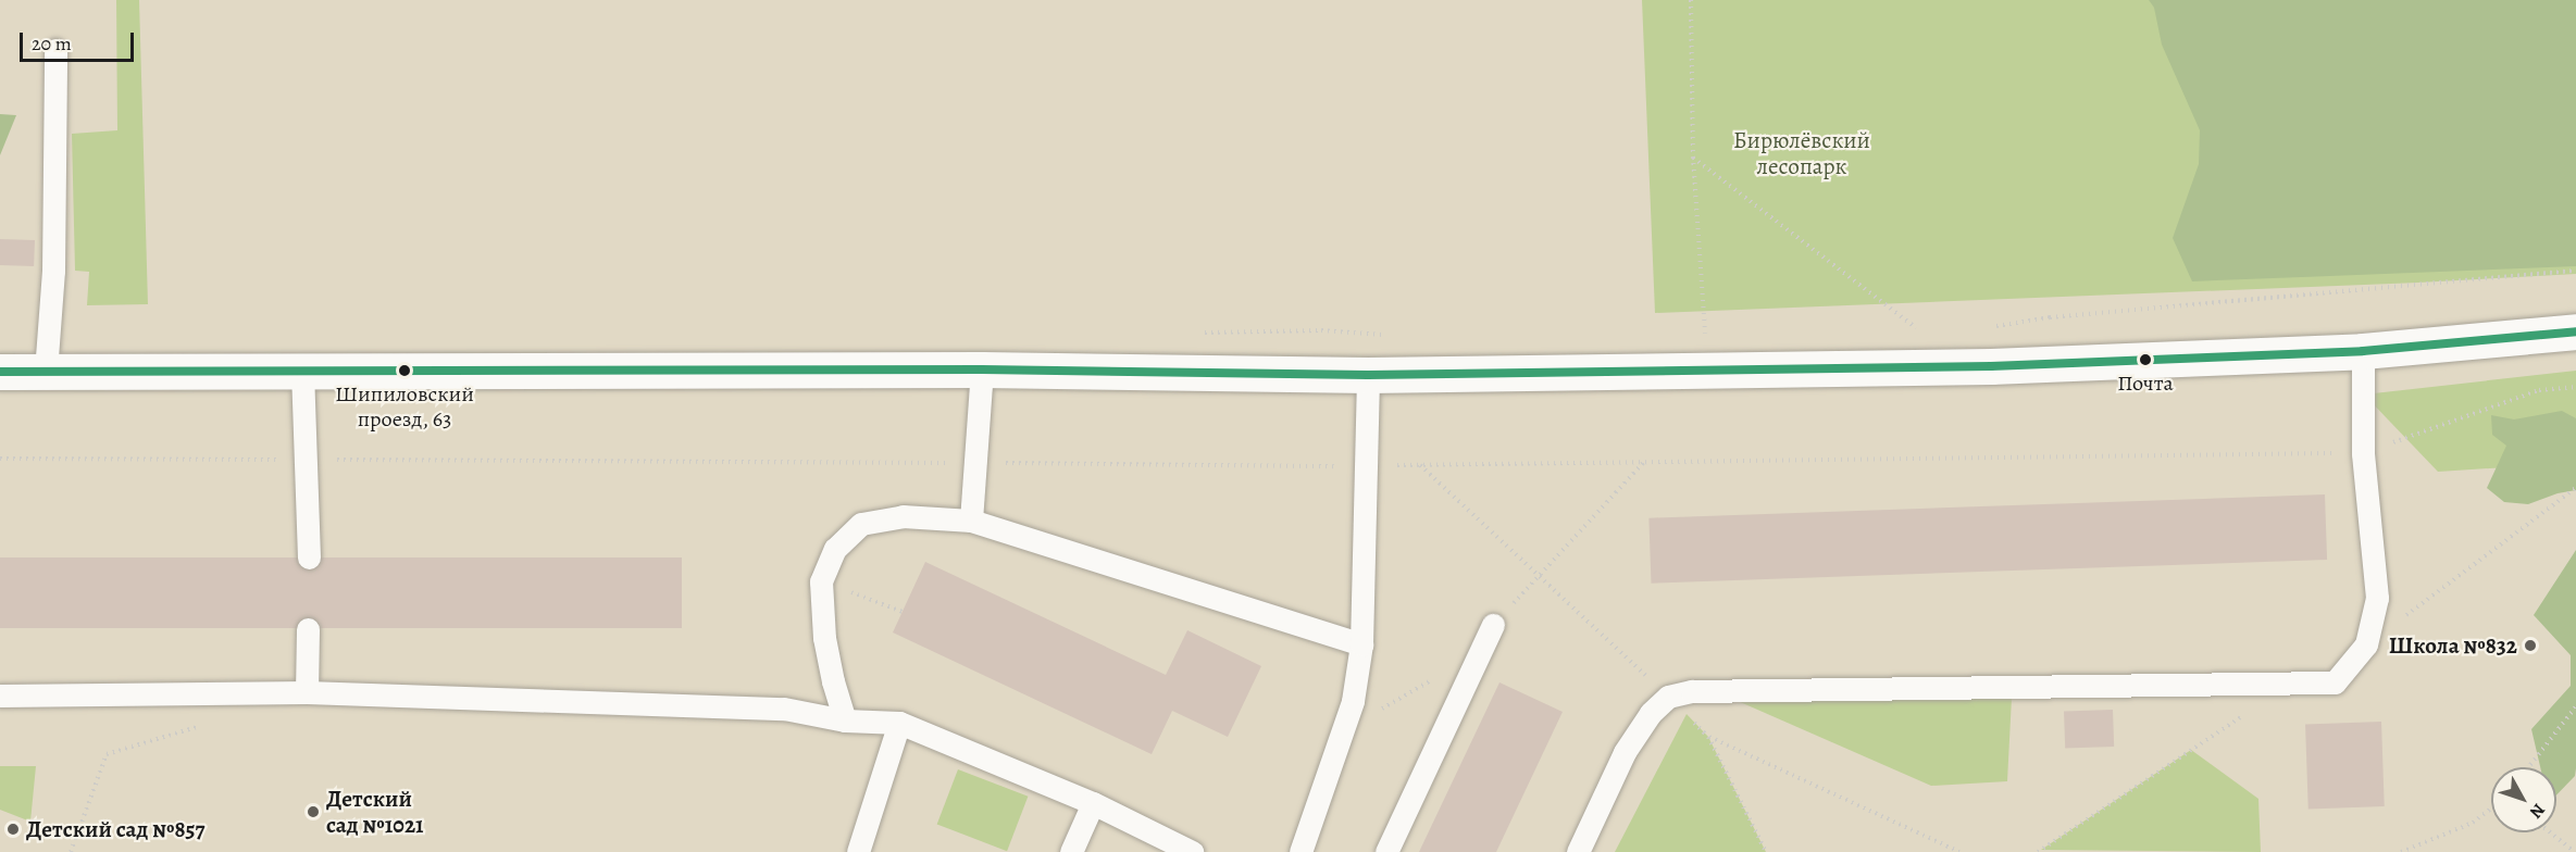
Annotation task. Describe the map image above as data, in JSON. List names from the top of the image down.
{
  "parks": ["Бирюлёвский лесопарк"],
  "places": [
    "Почта",
    "Шипиловский проезд, 63",
    "Школа №832",
    "Детский сад №1021",
    "Детский сад №857"
  ],
  "scale_bar": "20 m",
  "north": "bottom right"
}
